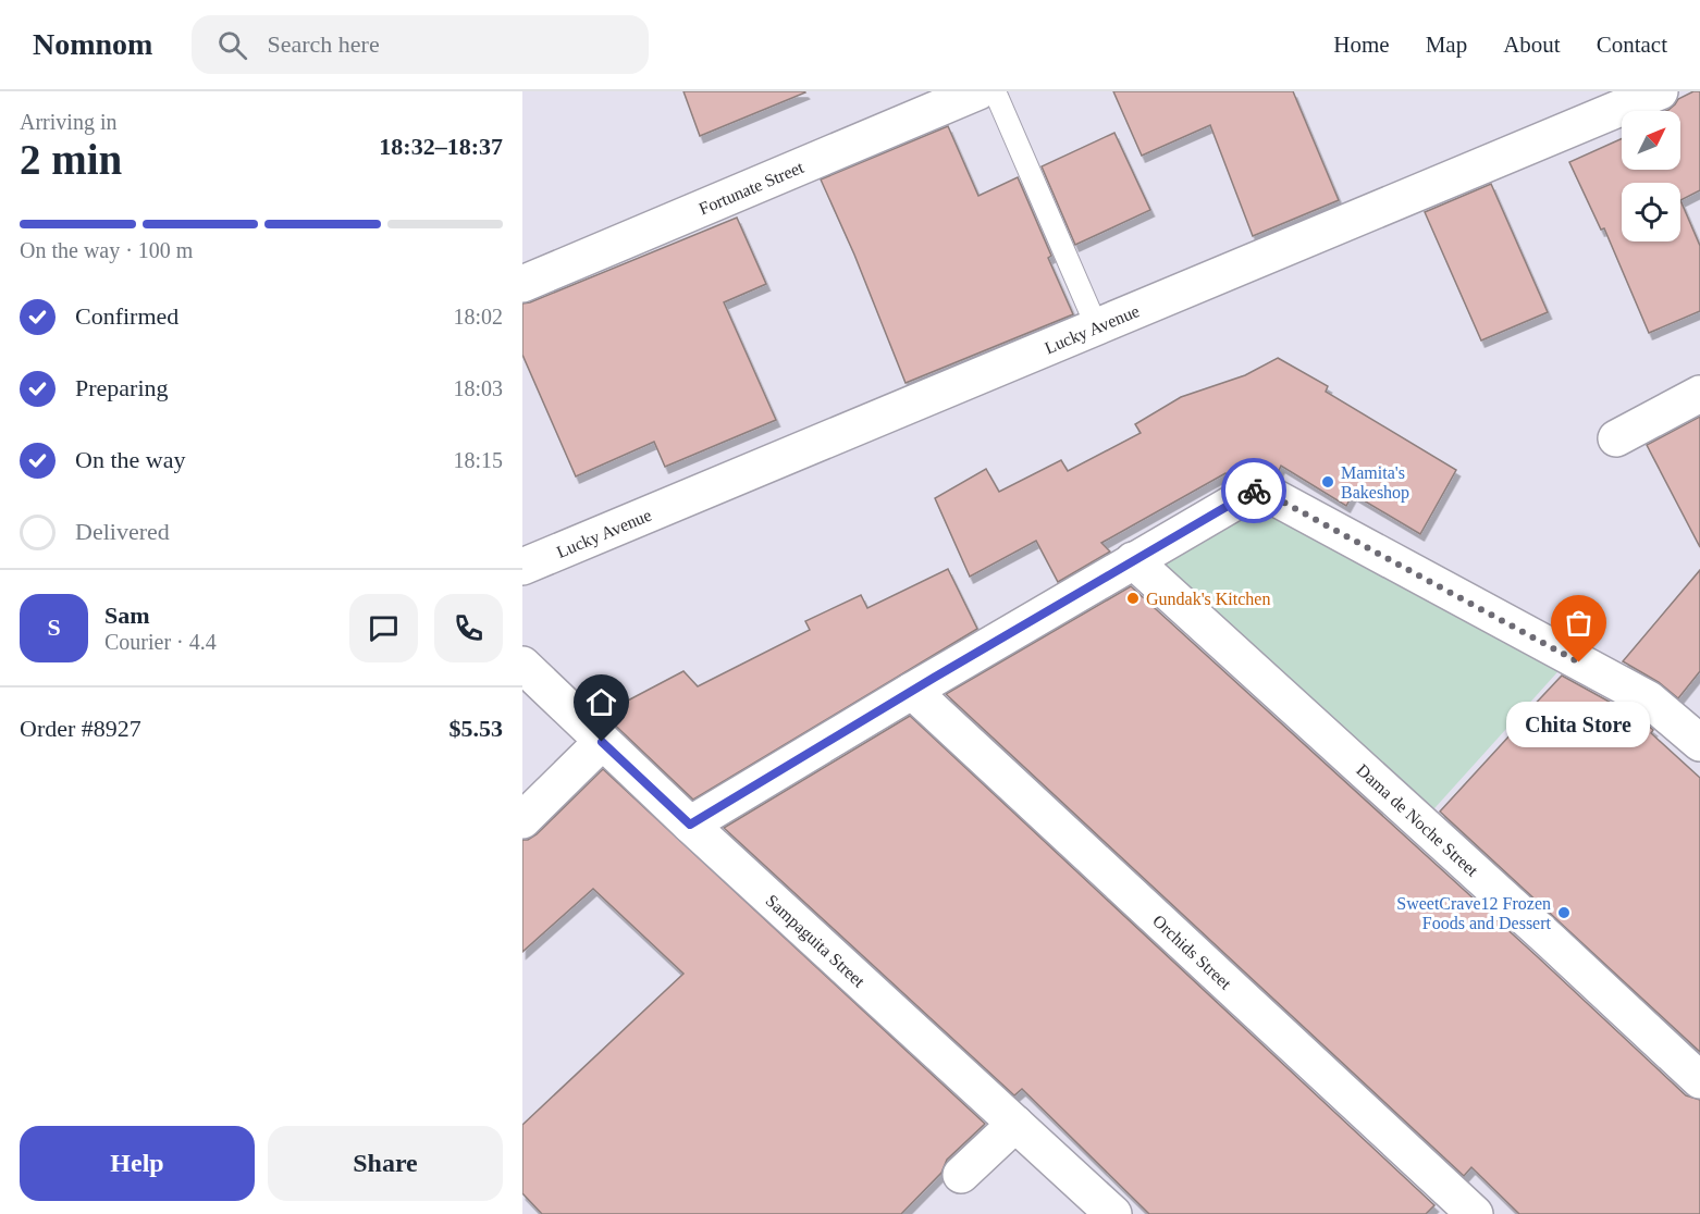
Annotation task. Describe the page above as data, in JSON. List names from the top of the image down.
{
  "streets": {
    "street": [
      "Fortunate Street",
      "Lucky Avenue",
      "Dama de Noche Street",
      "Sampaguita Street",
      "Orchids Street"
    ]
  },
  "places": [
    "Mamita's Bakeshop",
    "Gundak's Kitchen",
    "Chita Store",
    "SweetCrave12 Frozen Foods and Dessert"
  ],
  "north": "top right",
  "page": {
    "header": "Nomnom",
    "search": "Search here",
    "nav": [
      "Home",
      "Map",
      "About",
      "Contact"
    ],
    "heading": ["2 min", "Arriving in", "18:32–18:37"],
    "panel": [
      "Sam",
      "Courier · 4.4",
      "Order #8927",
      "$5.53"
    ],
    "bar": "On the way · 100 m",
    "list": [
      ["Confirmed", "18:02"],
      ["Preparing", "18:03"],
      ["On the way", "18:15"],
      "Delivered"
    ],
    "round": "S",
    "bubble": "Chita Store",
    "buttons": ["Help", "Share"]
  }
}
